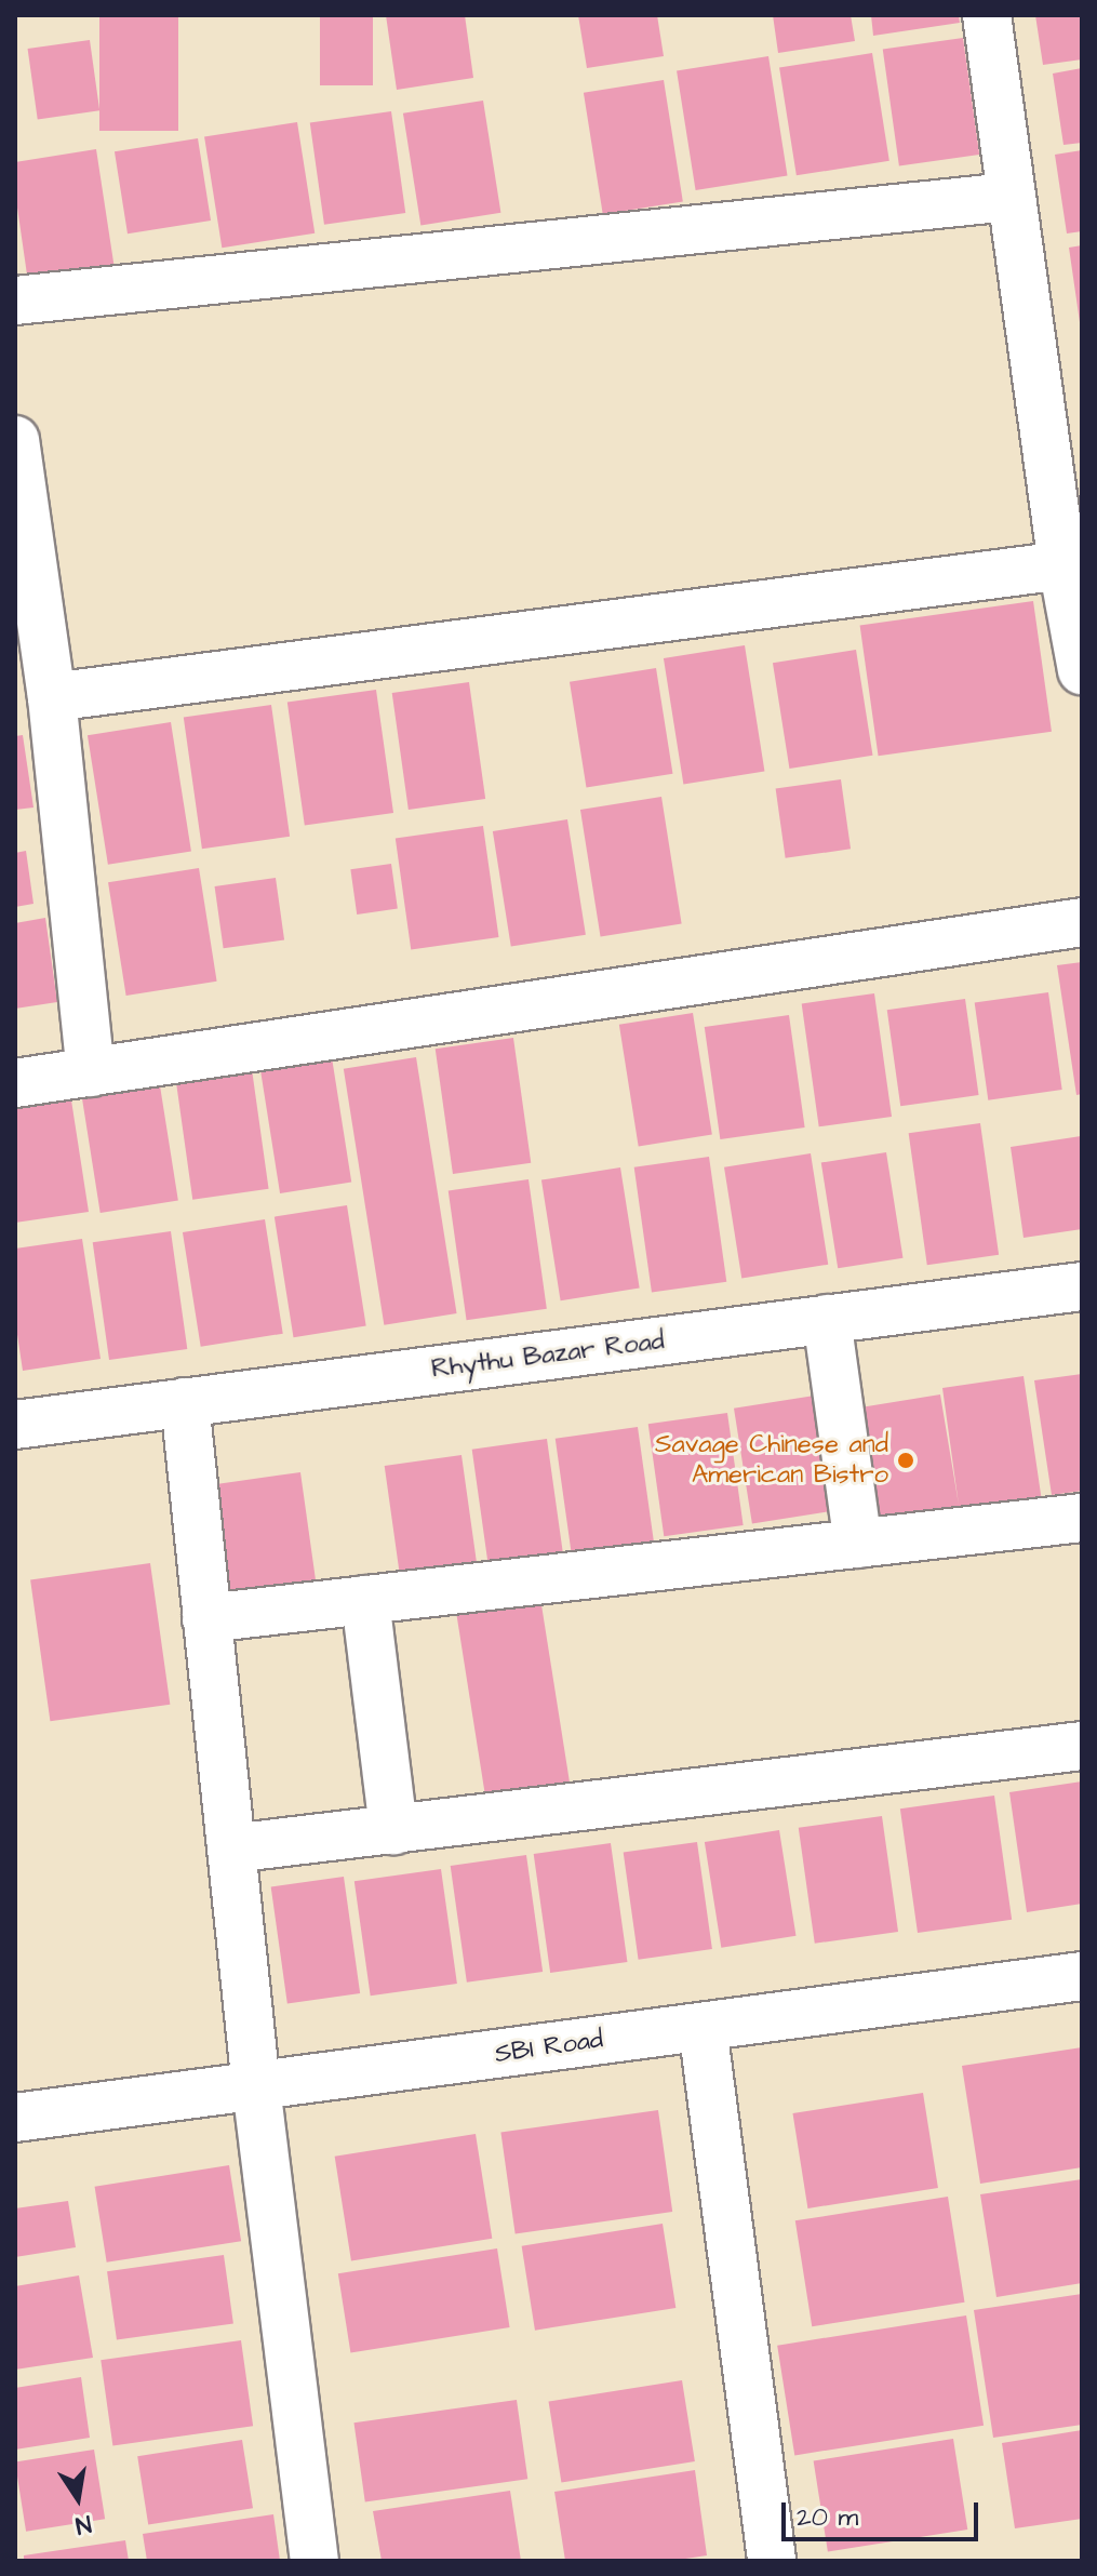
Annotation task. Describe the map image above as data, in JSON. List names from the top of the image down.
{
  "streets": {
    "street": ["Rhythu Bazar Road", "SBI Road"]
  },
  "places": ["Savage Chinese and American Bistro"],
  "scale_bar": "20 m",
  "north": "bottom"
}
